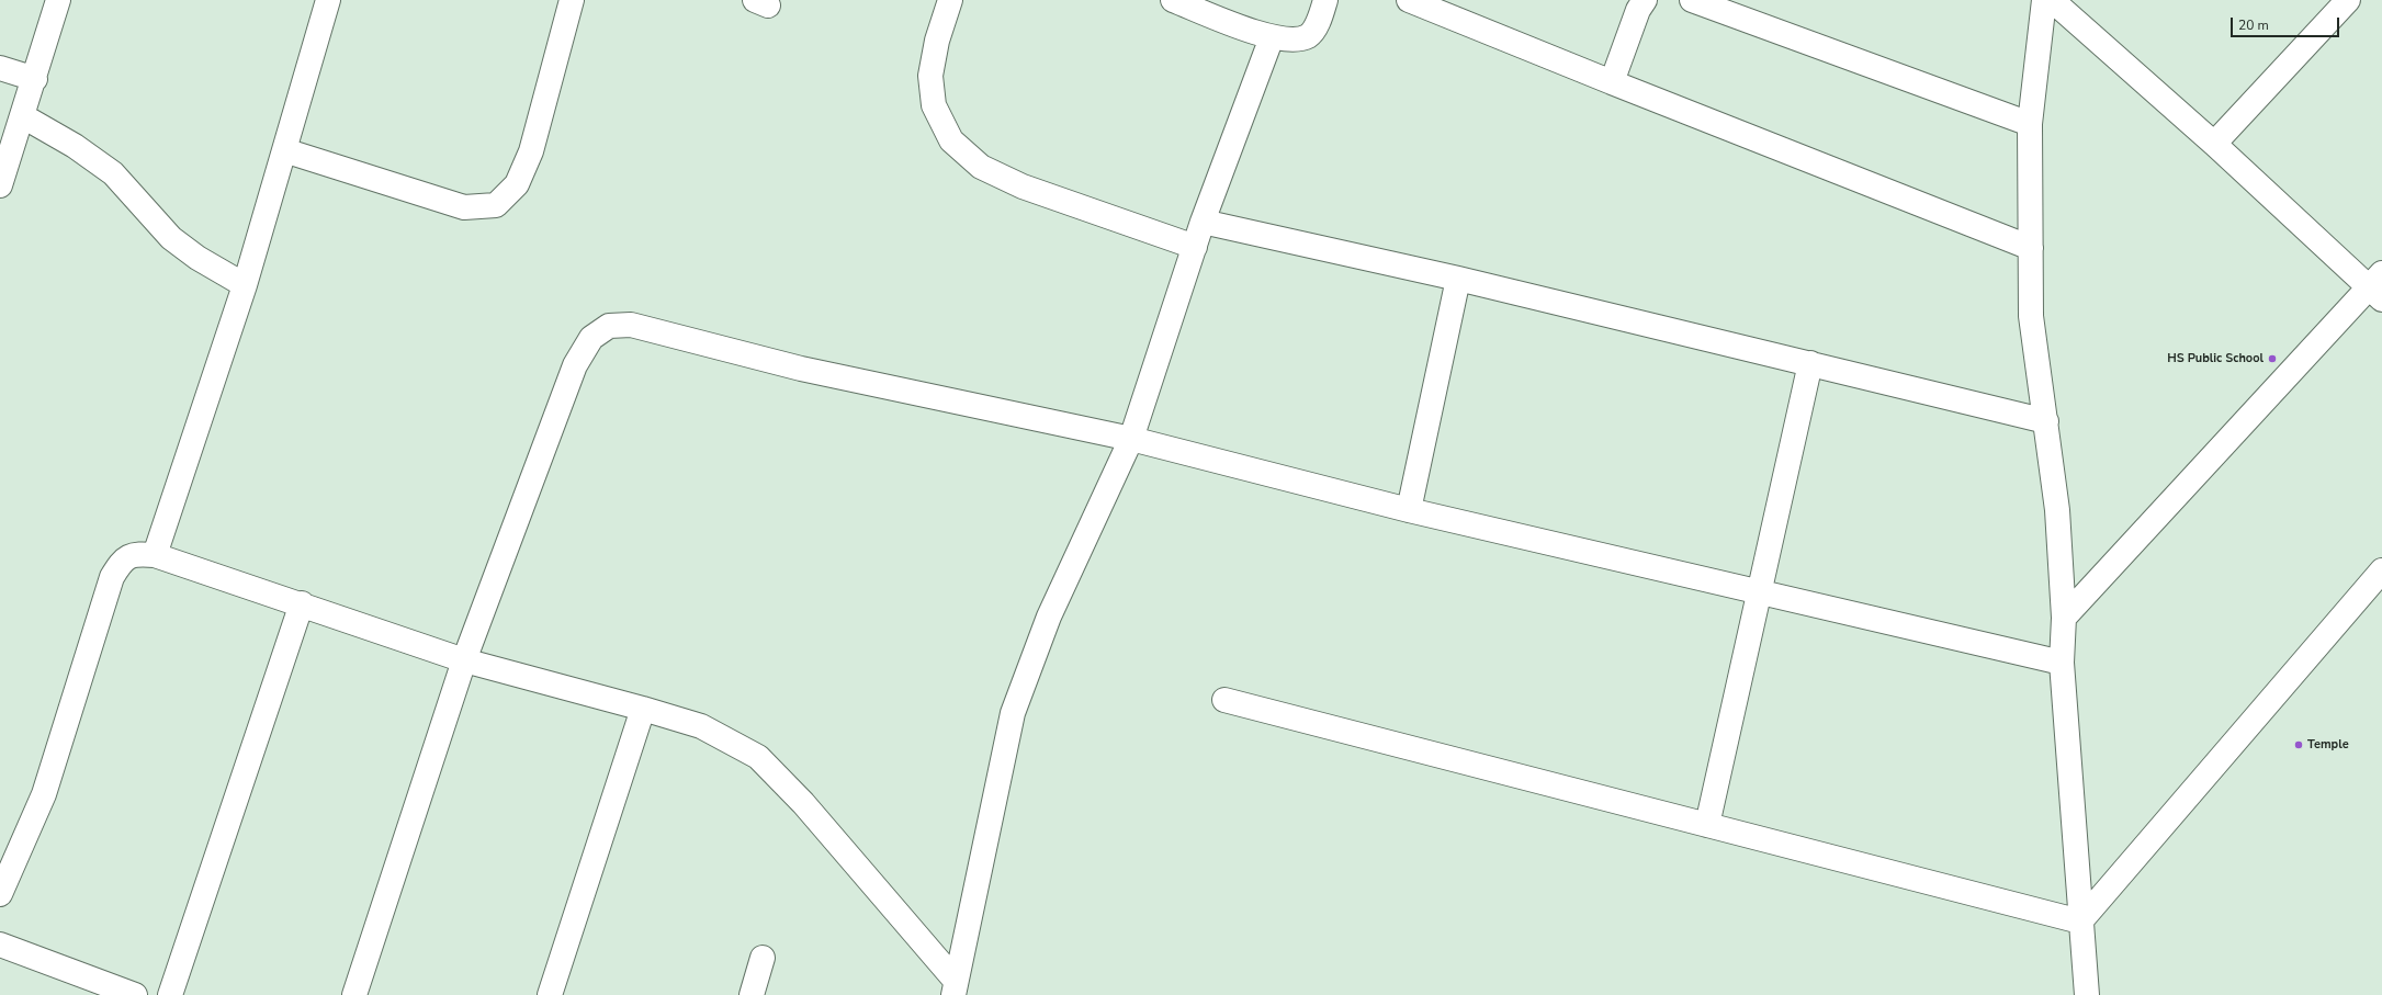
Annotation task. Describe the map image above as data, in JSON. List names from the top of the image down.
{
  "places": ["HS Public School", "Temple"],
  "scale_bar": "20 m"
}
